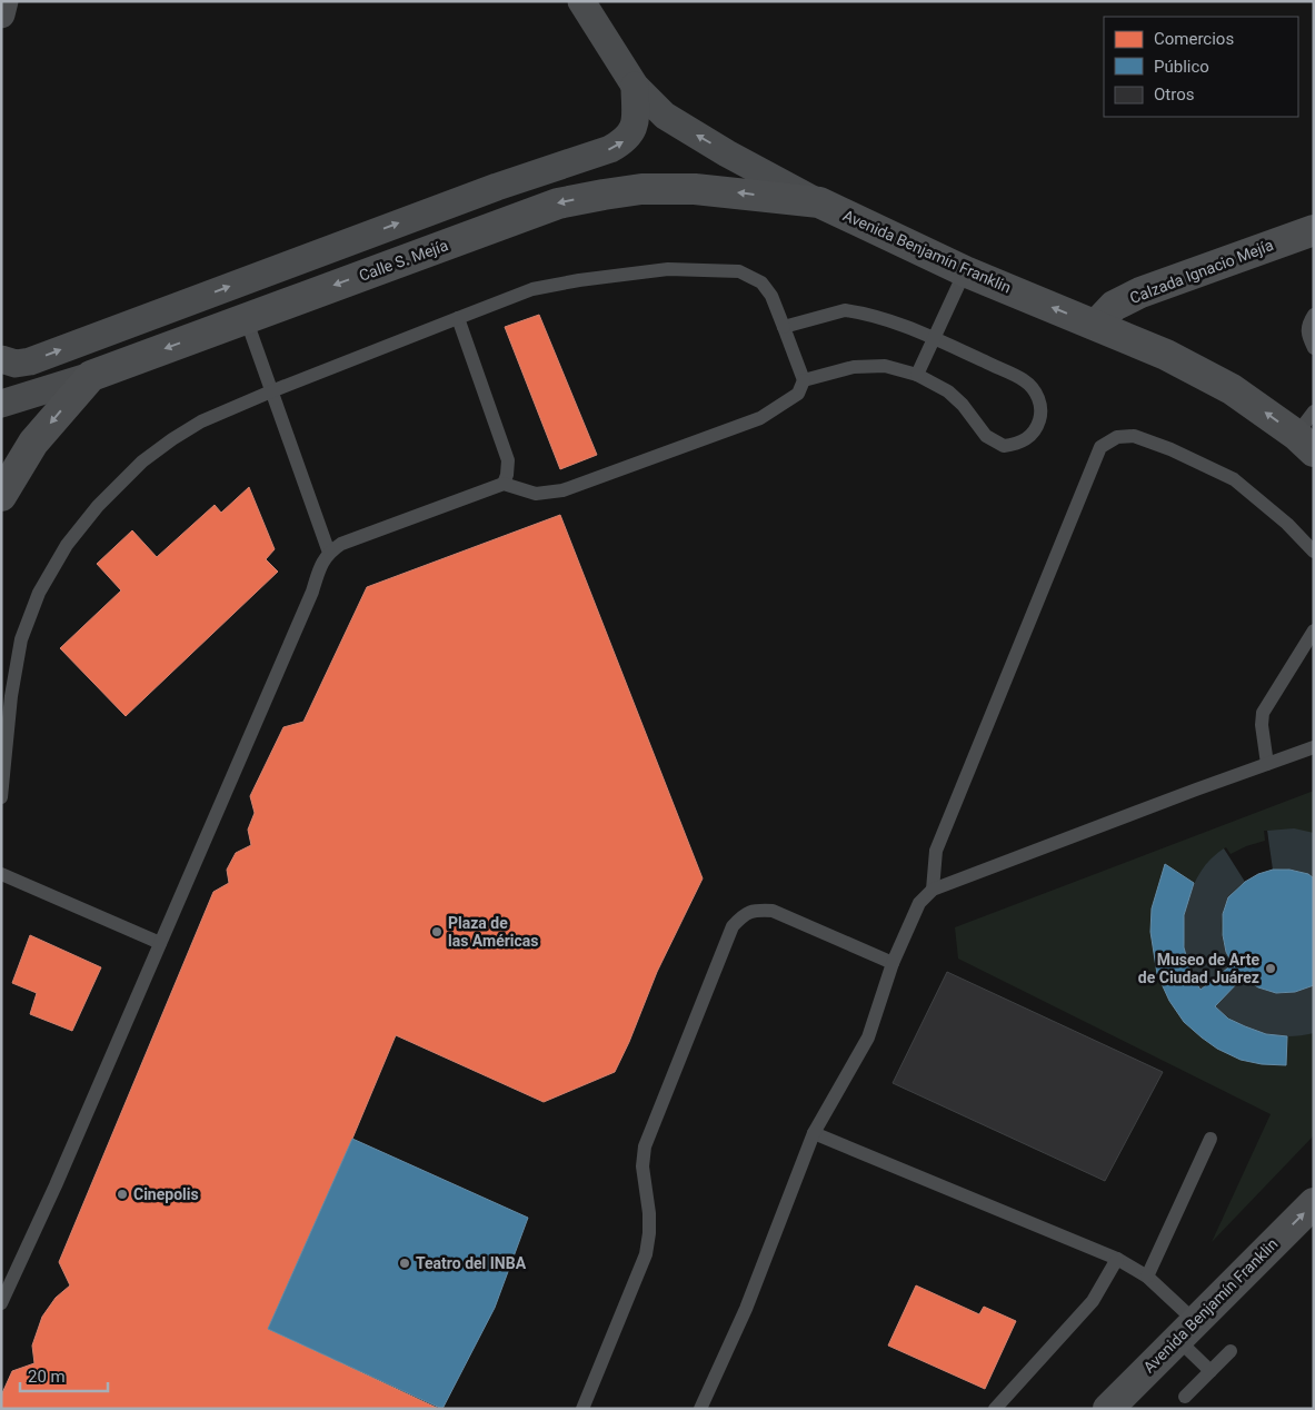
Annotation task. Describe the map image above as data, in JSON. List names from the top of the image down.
{
  "streets": {
    "main road": ["Avenida Benjamín Franklin", "Calle S. Mejía", "Calzada Ignacio Mejía"]
  },
  "crossings": [
    ["Avenida Benjamín Franklin", "Calle S. Mejía"],
    ["Avenida Benjamín Franklin", "Calzada Ignacio Mejía"]
  ],
  "one_way": ["Calle S. Mejía"],
  "places": [
    "Plaza de las Américas",
    "Museo de Arte de Ciudad Juárez",
    "Cinepolis",
    "Teatro del INBA"
  ],
  "legend": ["Comercios", "Público", "Otros"],
  "scale_bar": "20 m"
}
